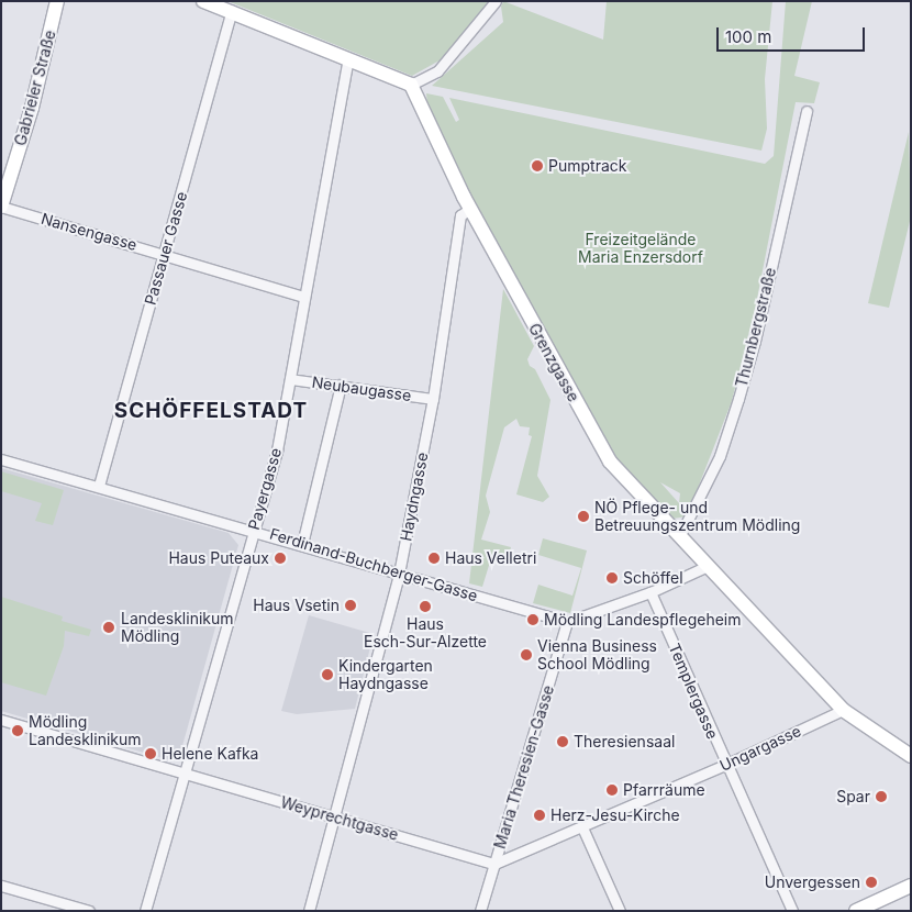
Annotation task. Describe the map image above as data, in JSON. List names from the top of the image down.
{
  "streets": {
    "street": [
      "Gabrieler Straße",
      "Nansengasse",
      "Passauer Gasse",
      "Thurnbergstraße",
      "Grenzgasse",
      "Neubaugasse",
      "Payergasse",
      "Haydngasse",
      "Ferdinand-Buchberger-Gasse",
      "Templergasse",
      "Ungargasse",
      "Maria Theresien-Gasse",
      "Weyprechtgasse"
    ]
  },
  "crossings": [
    ["Gabrieler Straße", "Nansengasse"],
    ["Nansengasse", "Passauer Gasse"],
    ["Nansengasse", "Payergasse"],
    ["Passauer Gasse", "Ferdinand-Buchberger-Gasse"],
    ["Thurnbergstraße", "Grenzgasse"],
    ["Grenzgasse", "Haydngasse"],
    ["Grenzgasse", "Ungargasse"],
    ["Neubaugasse", "Payergasse"],
    ["Neubaugasse", "Haydngasse"],
    ["Payergasse", "Ferdinand-Buchberger-Gasse"],
    ["Payergasse", "Weyprechtgasse"],
    ["Haydngasse", "Ferdinand-Buchberger-Gasse"],
    ["Haydngasse", "Weyprechtgasse"],
    ["Ferdinand-Buchberger-Gasse", "Maria Theresien-Gasse"],
    ["Templergasse", "Ungargasse"],
    ["Ungargasse", "Maria Theresien-Gasse"],
    ["Ungargasse", "Weyprechtgasse"],
    ["Maria Theresien-Gasse", "Weyprechtgasse"]
  ],
  "districts": ["SCHÖFFELSTADT"],
  "parks": ["Freizeitgelände Maria Enzersdorf"],
  "places": [
    "Pumptrack",
    "NÖ Pflege- und Betreuungszentrum Mödling",
    "Haus Puteaux",
    "Haus Velletri",
    "Schöffel",
    "Haus Vsetin",
    "Haus Esch-Sur-Alzette",
    "Mödling Landespflegeheim",
    "Landesklinikum Mödling",
    "Vienna Business School Mödling",
    "Kindergarten Haydngasse",
    "Mödling Landesklinikum",
    "Theresiensaal",
    "Helene Kafka",
    "Pfarrräume",
    "Spar",
    "Herz-Jesu-Kirche",
    "Unvergessen"
  ],
  "scale_bar": "100 m"
}
